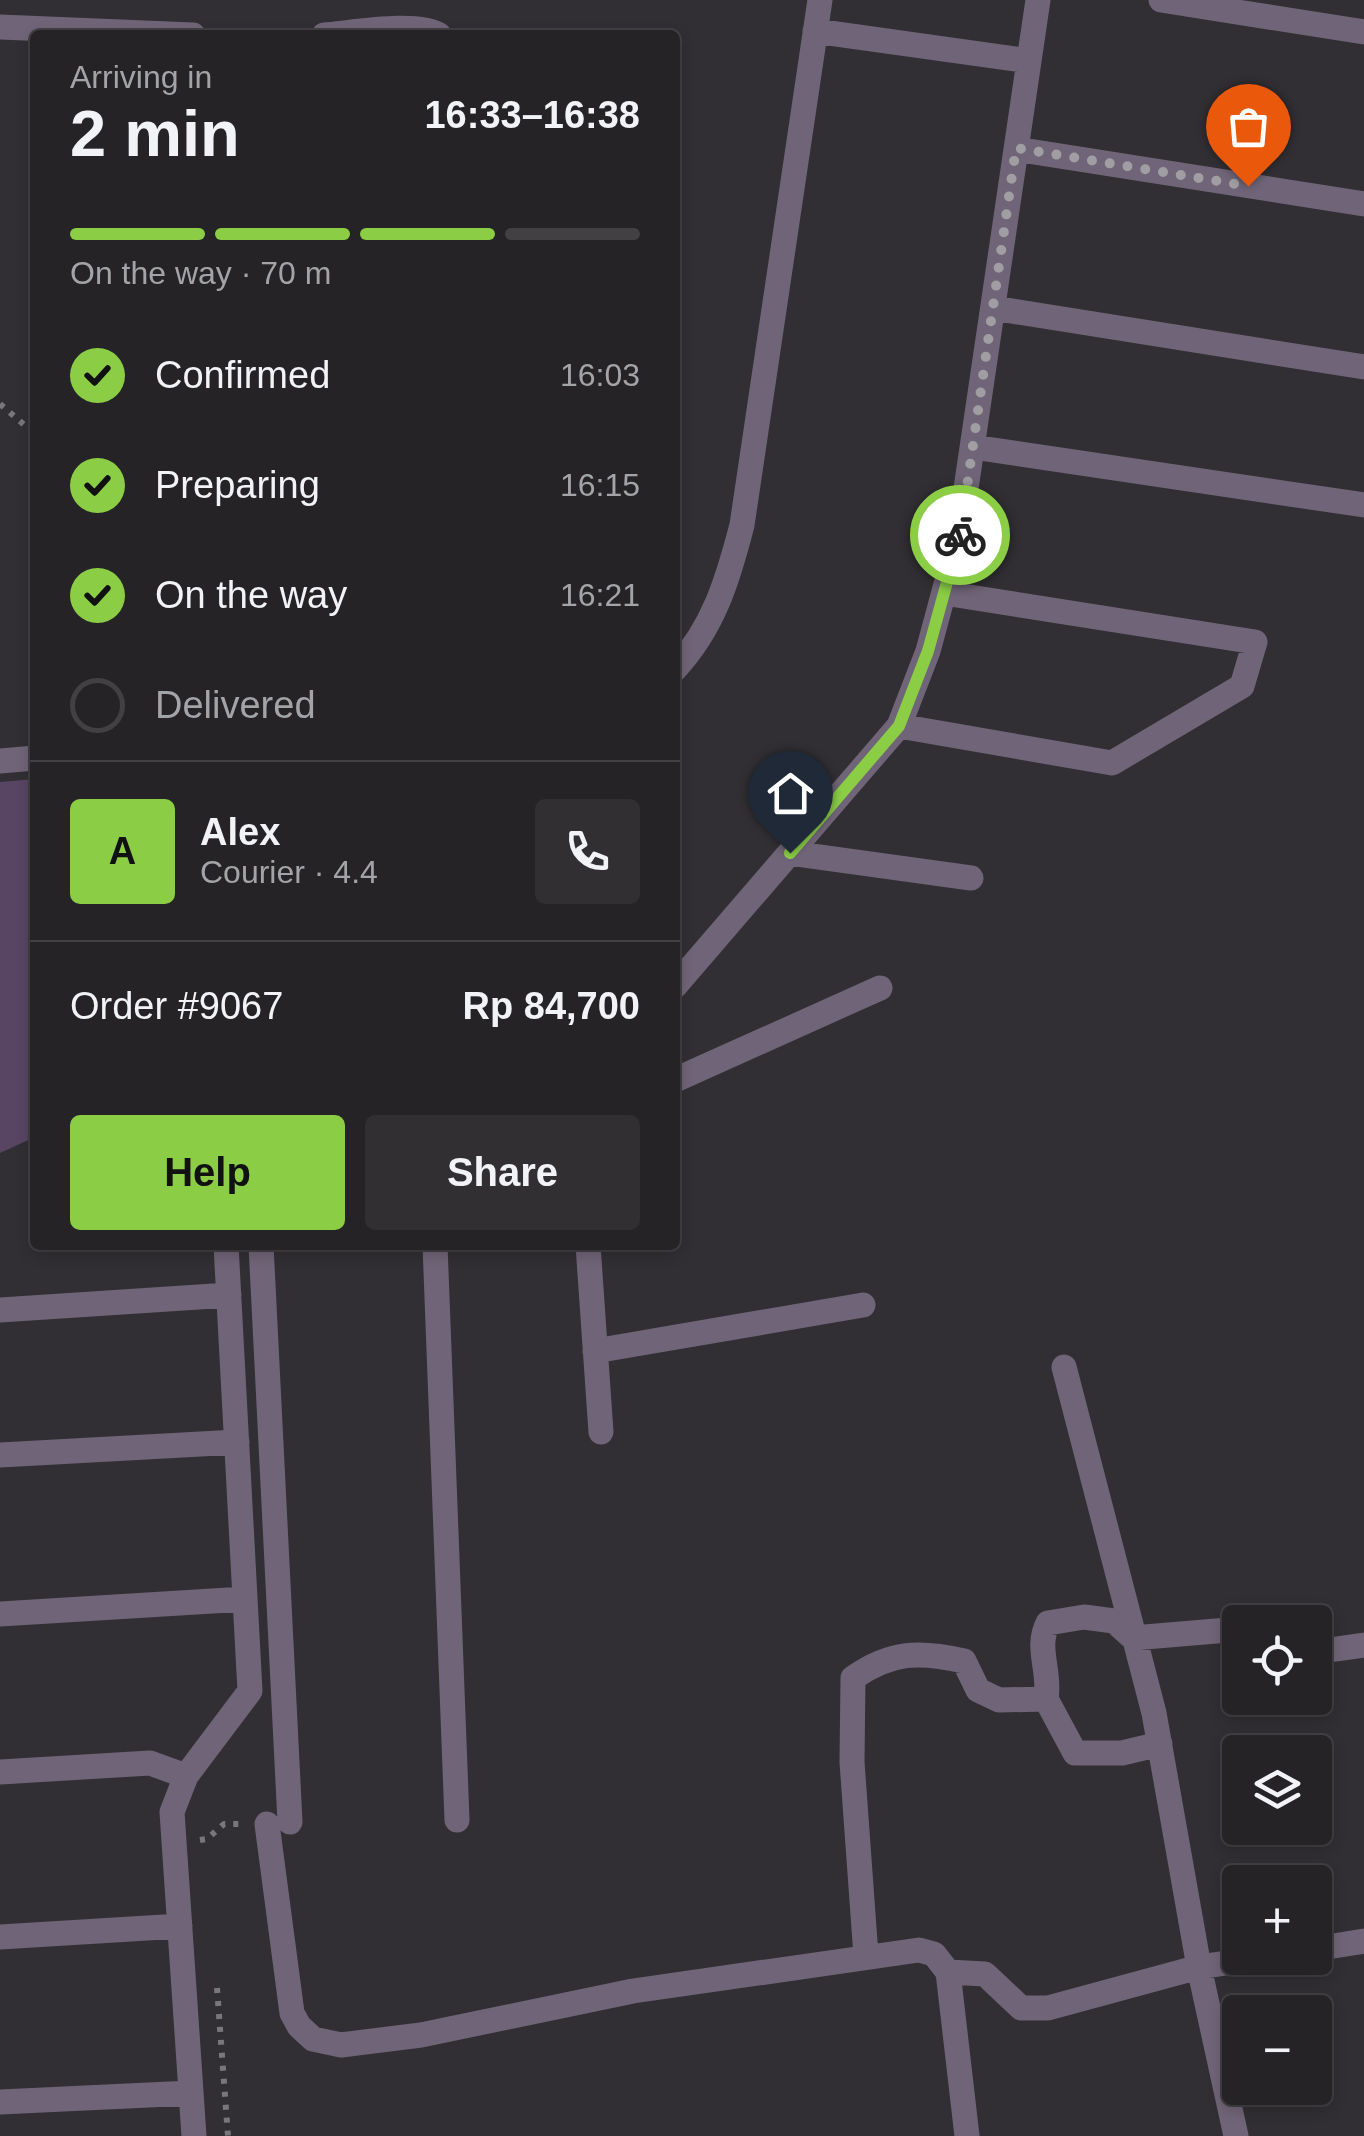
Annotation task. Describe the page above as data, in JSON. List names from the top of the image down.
{
  "page": {
    "heading": ["2 min", "Arriving in", "16:33–16:38"],
    "panel": [
      "Alex",
      "Courier · 4.4",
      "Order #9067",
      "Rp 84,700"
    ],
    "bar": "On the way · 70 m",
    "list": [
      ["Confirmed", "16:03"],
      ["Preparing", "16:15"],
      ["On the way", "16:21"],
      "Delivered"
    ],
    "round": "A",
    "buttons": ["Help", "Share"],
    "map_buttons": ["+", "−"]
  }
}
